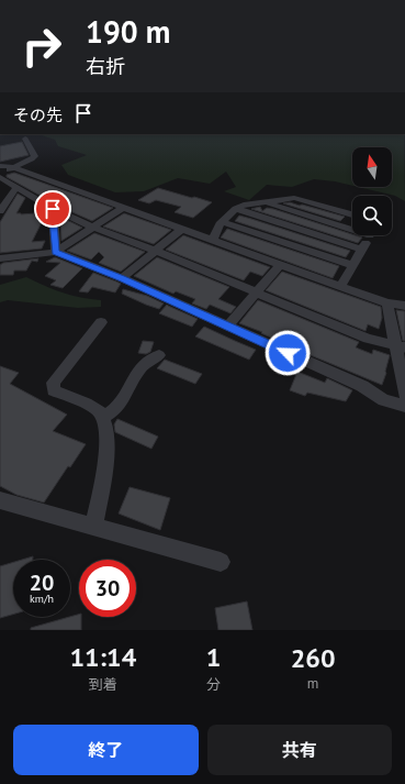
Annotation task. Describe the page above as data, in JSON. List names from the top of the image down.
{
  "north": "top",
  "page": {
    "turn": ["190 m", "右折"],
    "then": "その先",
    "speed": "20 km/h",
    "limit": "30",
    "eta": [
      "11:14",
      "到着",
      "1",
      "分",
      "260",
      "m"
    ],
    "buttons": ["終了", "共有"]
  }
}
